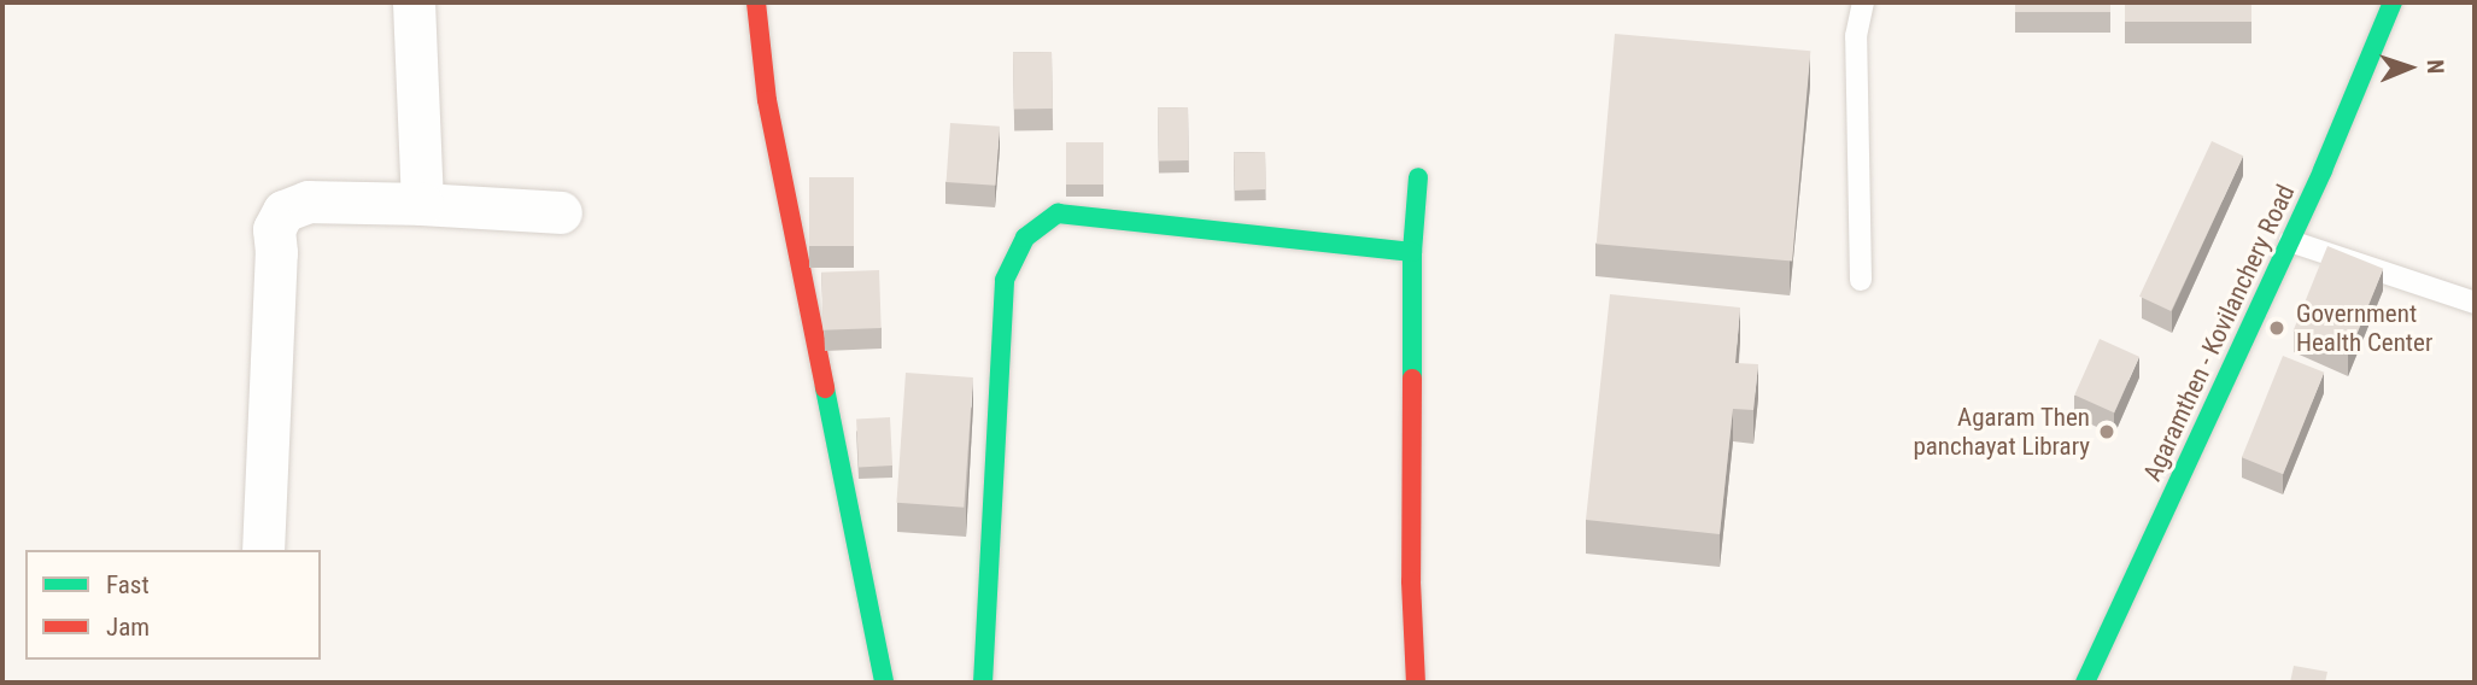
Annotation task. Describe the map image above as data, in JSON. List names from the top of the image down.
{
  "streets": {
    "street": ["Agaramthen - Kovilanchery Road"]
  },
  "places": ["Government Health Center", "Agaram Then panchayat Library"],
  "legend": ["Fast", "Jam"],
  "north": "right"
}
